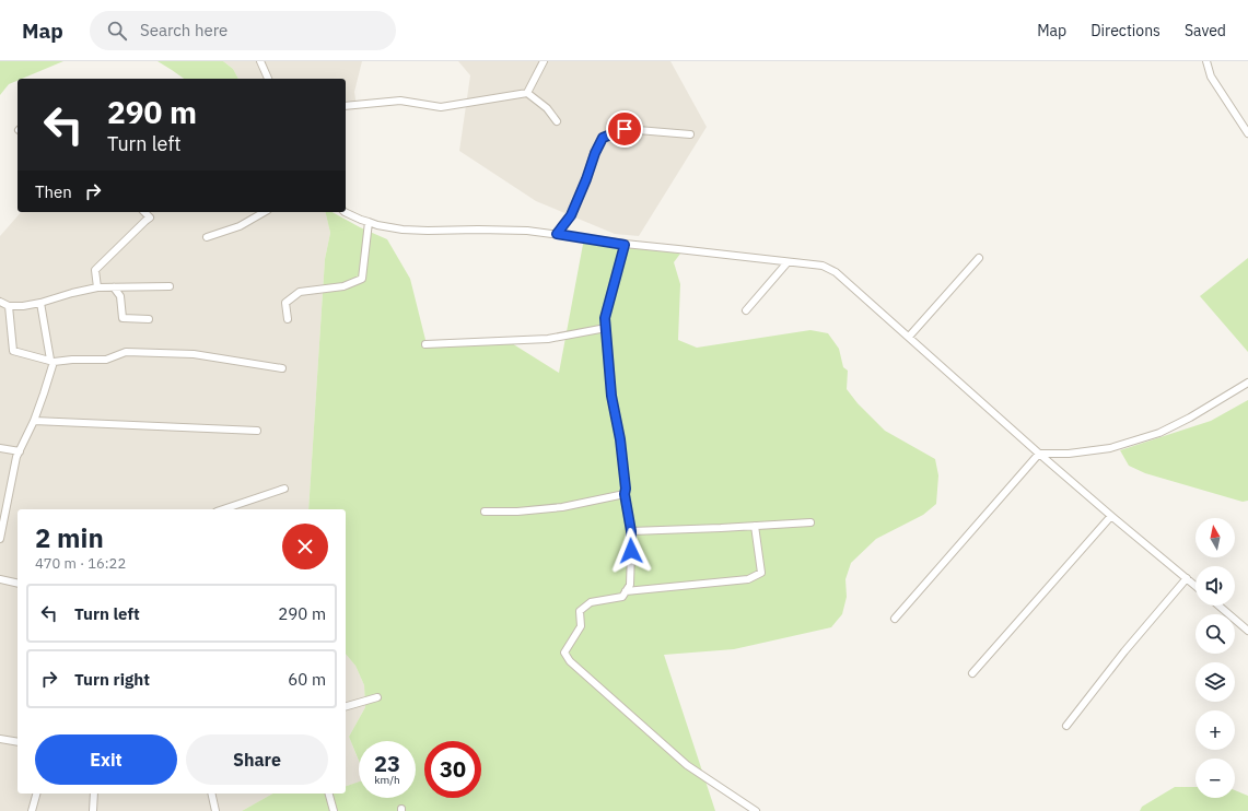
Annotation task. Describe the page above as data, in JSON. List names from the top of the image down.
{
  "north": "top",
  "page": {
    "header": "Map",
    "search": "Search here",
    "nav": ["Map", "Directions", "Saved"],
    "turn": ["290 m", "Turn left"],
    "then": "Then",
    "heading": ["2 min", "470 m · 16:22"],
    "map_buttons": ["+", "−"],
    "list": [
      {
        "name": "Turn left",
        "value": "290 m"
      },
      {
        "name": "Turn right",
        "value": "60 m"
      }
    ],
    "buttons": ["Exit", "Share"],
    "speed": "23 km/h",
    "limit": "30"
  }
}
